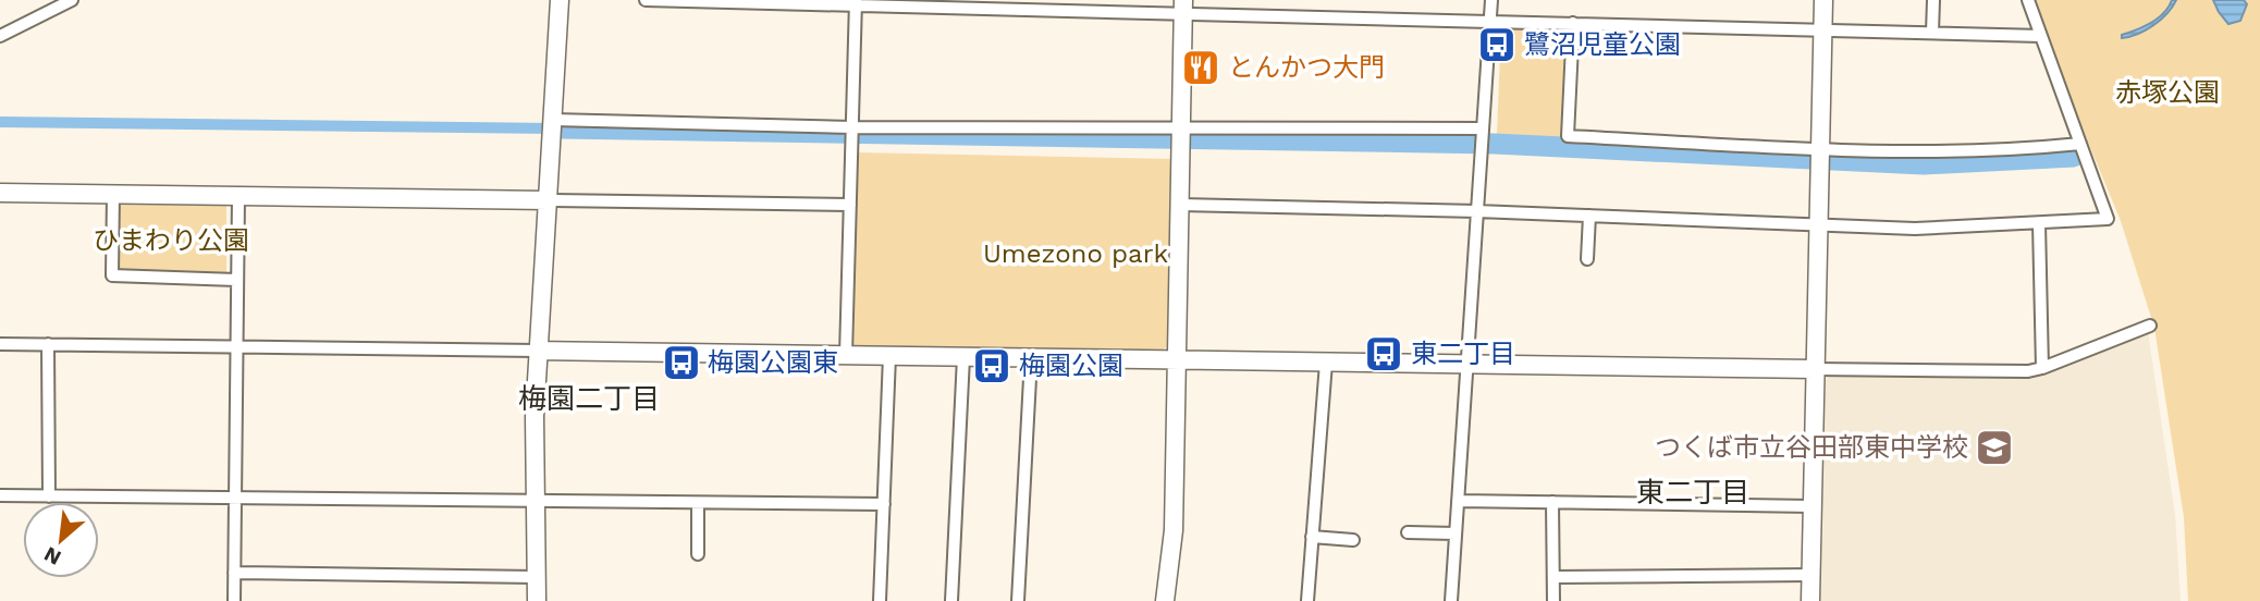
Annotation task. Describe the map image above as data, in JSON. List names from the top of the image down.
{
  "districts": ["梅園二丁目", "東二丁目"],
  "parks": ["赤塚公園", "ひまわり公園", "Umezono park"],
  "places": {
    "bus stop": [
      "鷺沼児童公園",
      "東二丁目",
      "梅園公園東",
      "梅園公園"
    ],
    "restaurant": ["とんかつ大門"],
    "school or university": ["つくば市立谷田部東中学校"]
  },
  "north": "bottom left"
}
